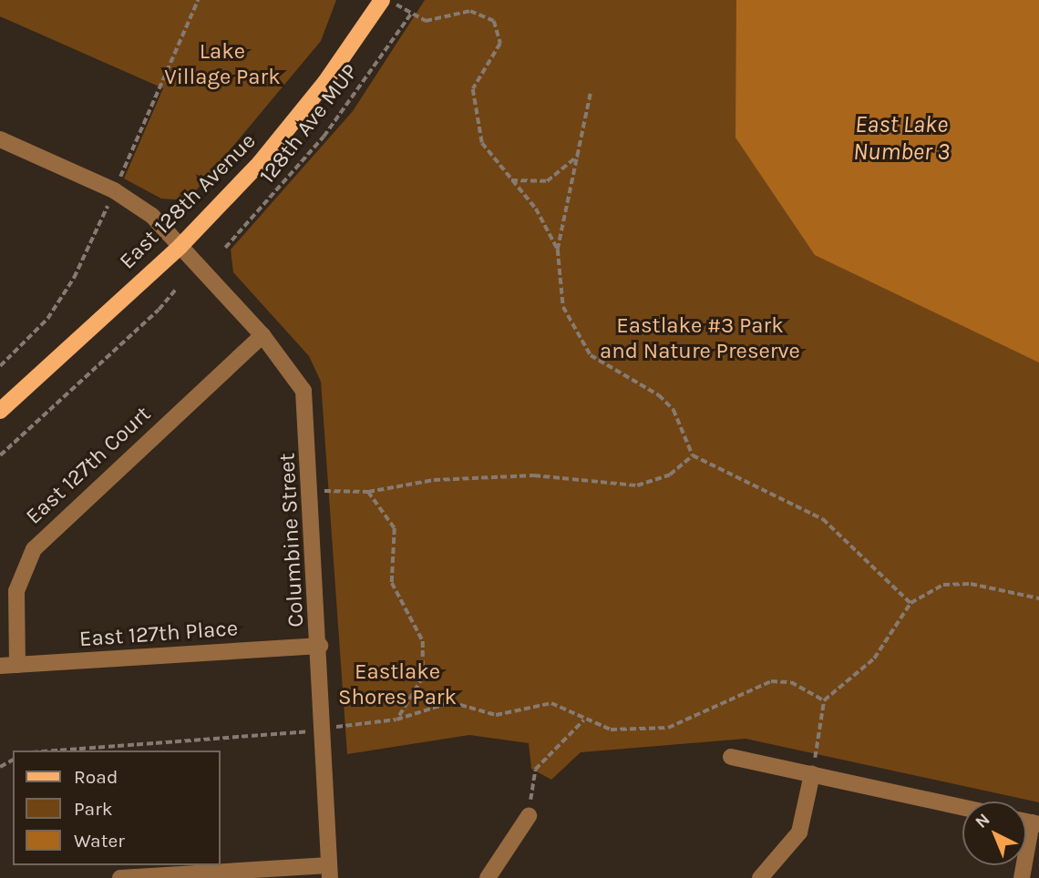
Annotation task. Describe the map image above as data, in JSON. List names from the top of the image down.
{
  "streets": {
    "main road": ["East 128th Avenue"],
    "street": ["East 127th Court", "Columbine Street", "East 127th Place"],
    "path": ["128th Ave MUP"]
  },
  "crossings": [
    ["East 128th Avenue", "Columbine Street"],
    ["East 127th Court", "Columbine Street"],
    ["East 127th Court", "East 127th Place"],
    ["Columbine Street", "East 127th Place"]
  ],
  "water": ["East Lake Number 3"],
  "parks": ["Lake Village Park", "Eastlake #3 Park and Nature Preserve", "Eastlake Shores Park"],
  "legend": ["Road", "Park", "Water"],
  "north": "top left"
}
